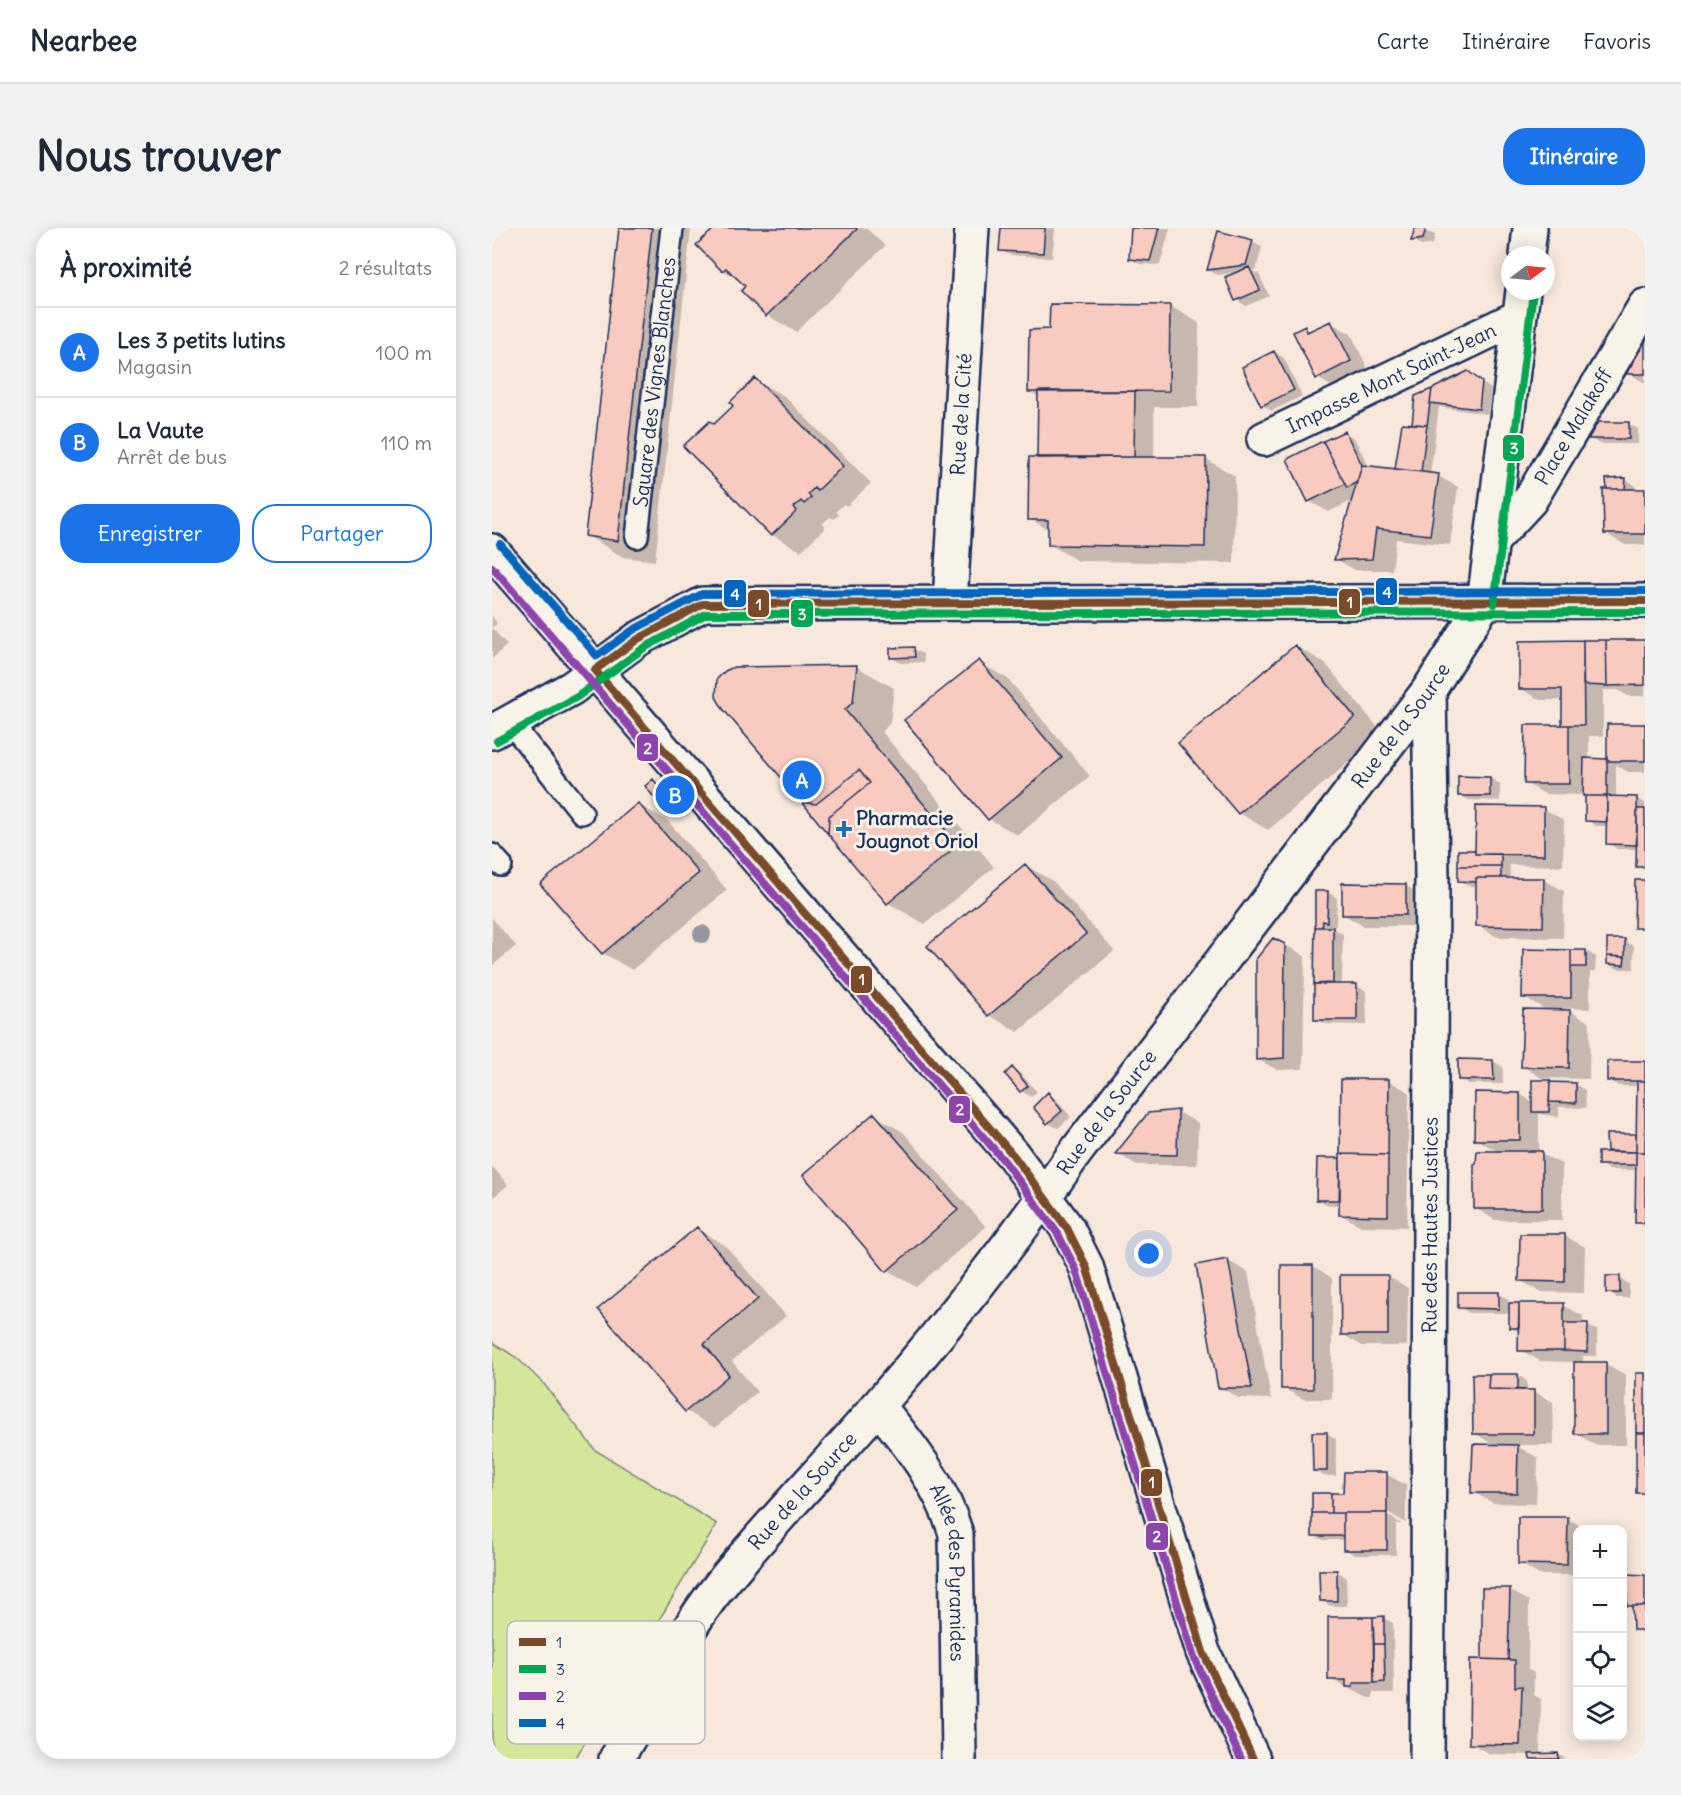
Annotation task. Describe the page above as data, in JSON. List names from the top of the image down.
{
  "streets": {
    "street": [
      "Impasse Mont Saint-Jean",
      "Rue de la Cité",
      "Place Malakoff",
      "Rue de la Source",
      "Rue des Hautes Justices",
      "Allée des Pyramides"
    ],
    "lane": ["Square des Vignes Blanches"]
  },
  "crossings": [
    ["Impasse Mont Saint-Jean", "Place Malakoff"],
    ["Place Malakoff", "Rue de la Source"],
    ["Rue de la Source", "Rue des Hautes Justices"],
    ["Rue de la Source", "Allée des Pyramides"]
  ],
  "places": {
    "health": ["Pharmacie Jougnot Oriol"]
  },
  "lines": [
    "transit line 3",
    "transit line 4",
    "transit line 2",
    "transit line 1"
  ],
  "legend": [
    "1",
    "3",
    "2",
    "4"
  ],
  "north": "right",
  "page": {
    "header": "Nearbee",
    "nav": ["Carte", "Itinéraire", "Favoris"],
    "buttons": [
      "Itinéraire",
      ["Enregistrer", "Partager"]
    ],
    "title": "Nous trouver",
    "heading": ["À proximité", "2 résultats"],
    "list": [
      {
        "mark": "A",
        "name": "Les 3 petits lutins",
        "note": "Magasin",
        "value": "100 m"
      },
      {
        "mark": "B",
        "name": "La Vaute",
        "note": "Arrêt de bus",
        "value": "110 m"
      }
    ],
    "pins": ["A", "B"],
    "map_buttons": ["+", "−"]
  }
}
